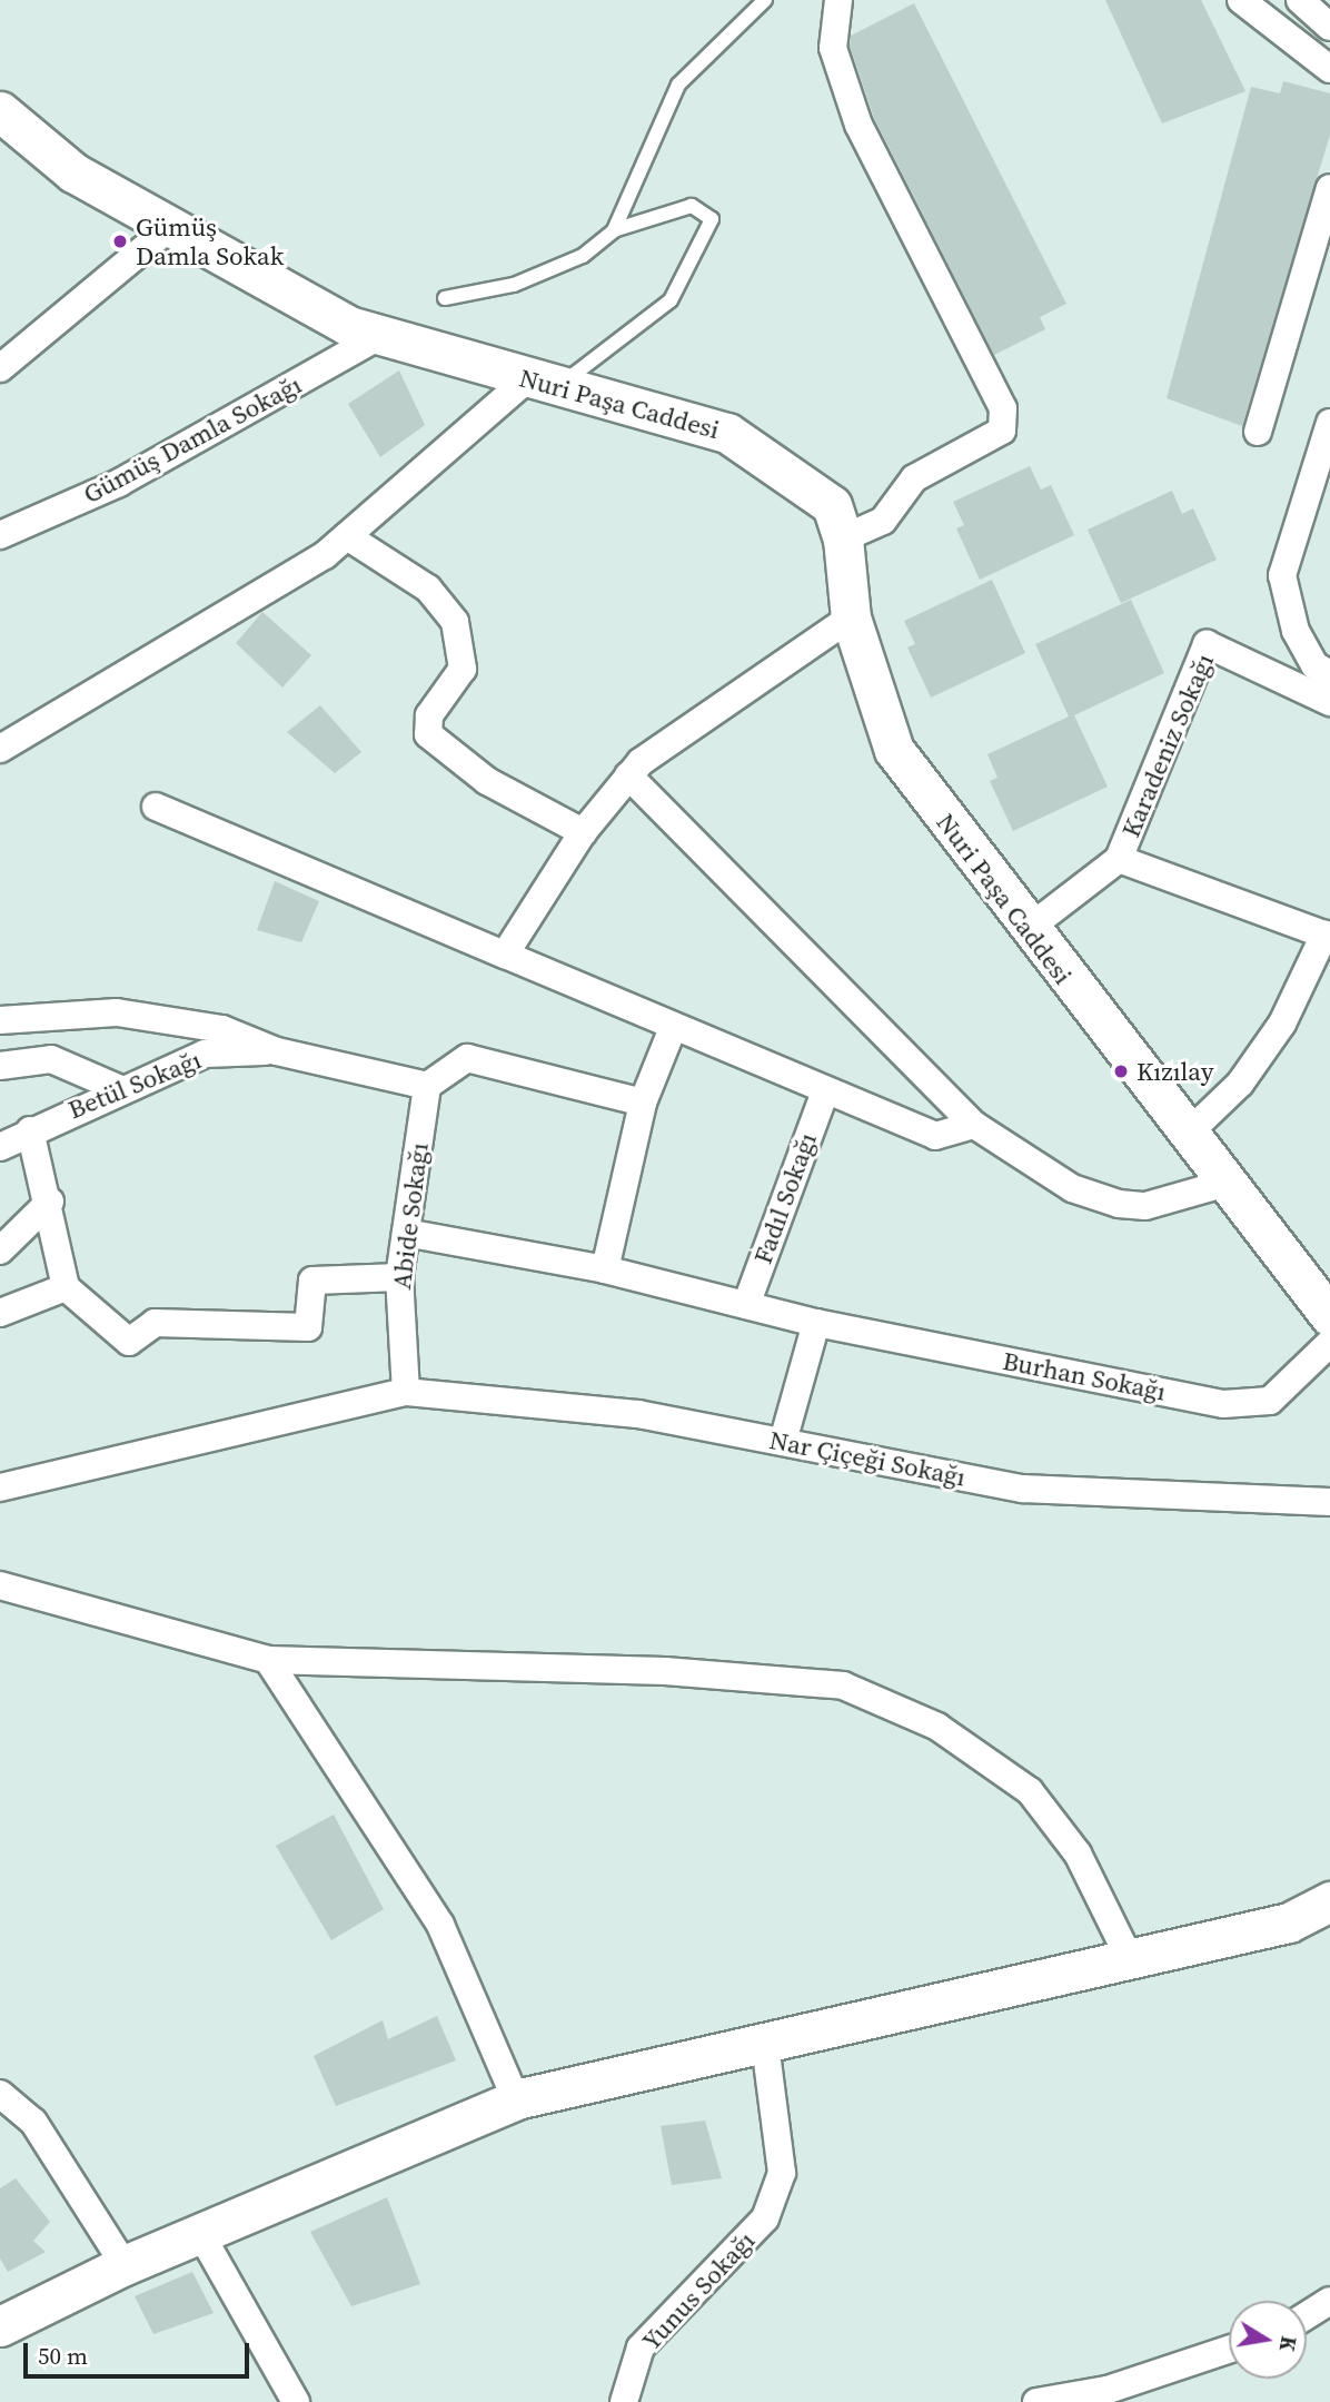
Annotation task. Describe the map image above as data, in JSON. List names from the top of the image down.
{
  "streets": {
    "street": [
      "Nuri Paşa Caddesi",
      "Gümüş Damla Sokağı",
      "Karadeniz Sokağı",
      "Betül Sokağı",
      "Fadıl Sokağı",
      "Abide Sokağı",
      "Burhan Sokağı",
      "Nar Çiçeği Sokağı",
      "Yunus Sokağı"
    ]
  },
  "crossings": [
    ["Nuri Paşa Caddesi", "Gümüş Damla Sokağı"],
    ["Nuri Paşa Caddesi", "Karadeniz Sokağı"],
    ["Nuri Paşa Caddesi", "Burhan Sokağı"],
    ["Fadıl Sokağı", "Burhan Sokağı"],
    ["Abide Sokağı", "Burhan Sokağı"],
    ["Abide Sokağı", "Nar Çiçeği Sokağı"]
  ],
  "places": ["Gümüş Damla Sokak", "Kızılay"],
  "scale_bar": "50 m",
  "north": "right"
}
